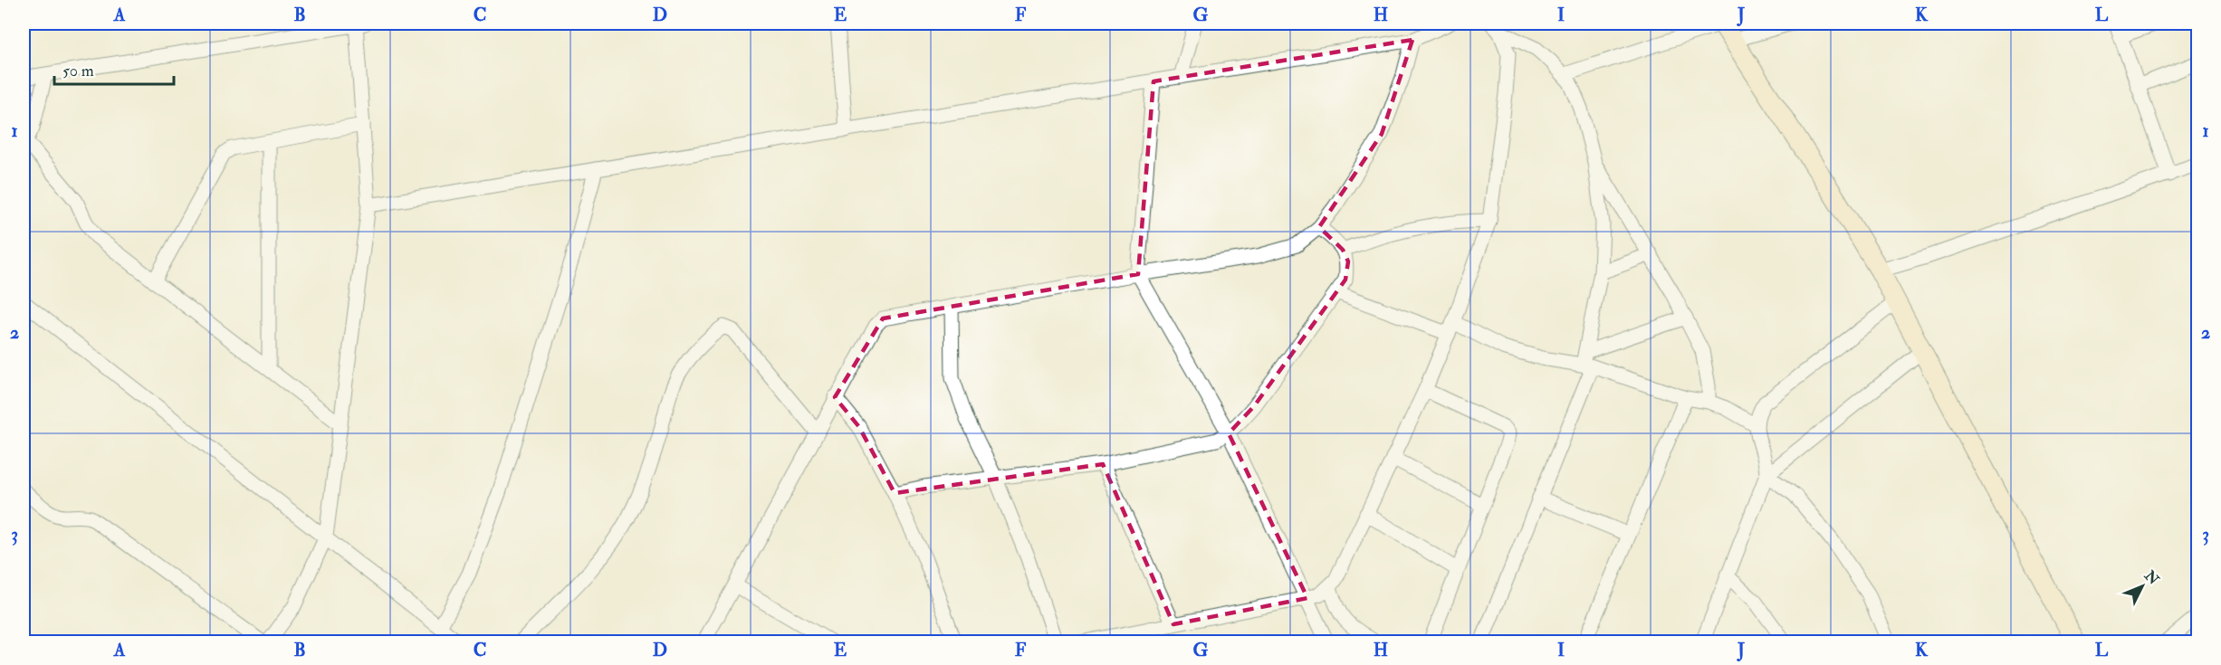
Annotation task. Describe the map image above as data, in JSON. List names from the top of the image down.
{
  "scale_bar": "50 m",
  "north": "top right",
  "grid": {
    "columns": [
      "A",
      "B",
      "C",
      "D",
      "E",
      "F",
      "G",
      "H",
      "I",
      "J",
      "K",
      "L"
    ],
    "rows": ["1", "2", "3"]
  }
}
